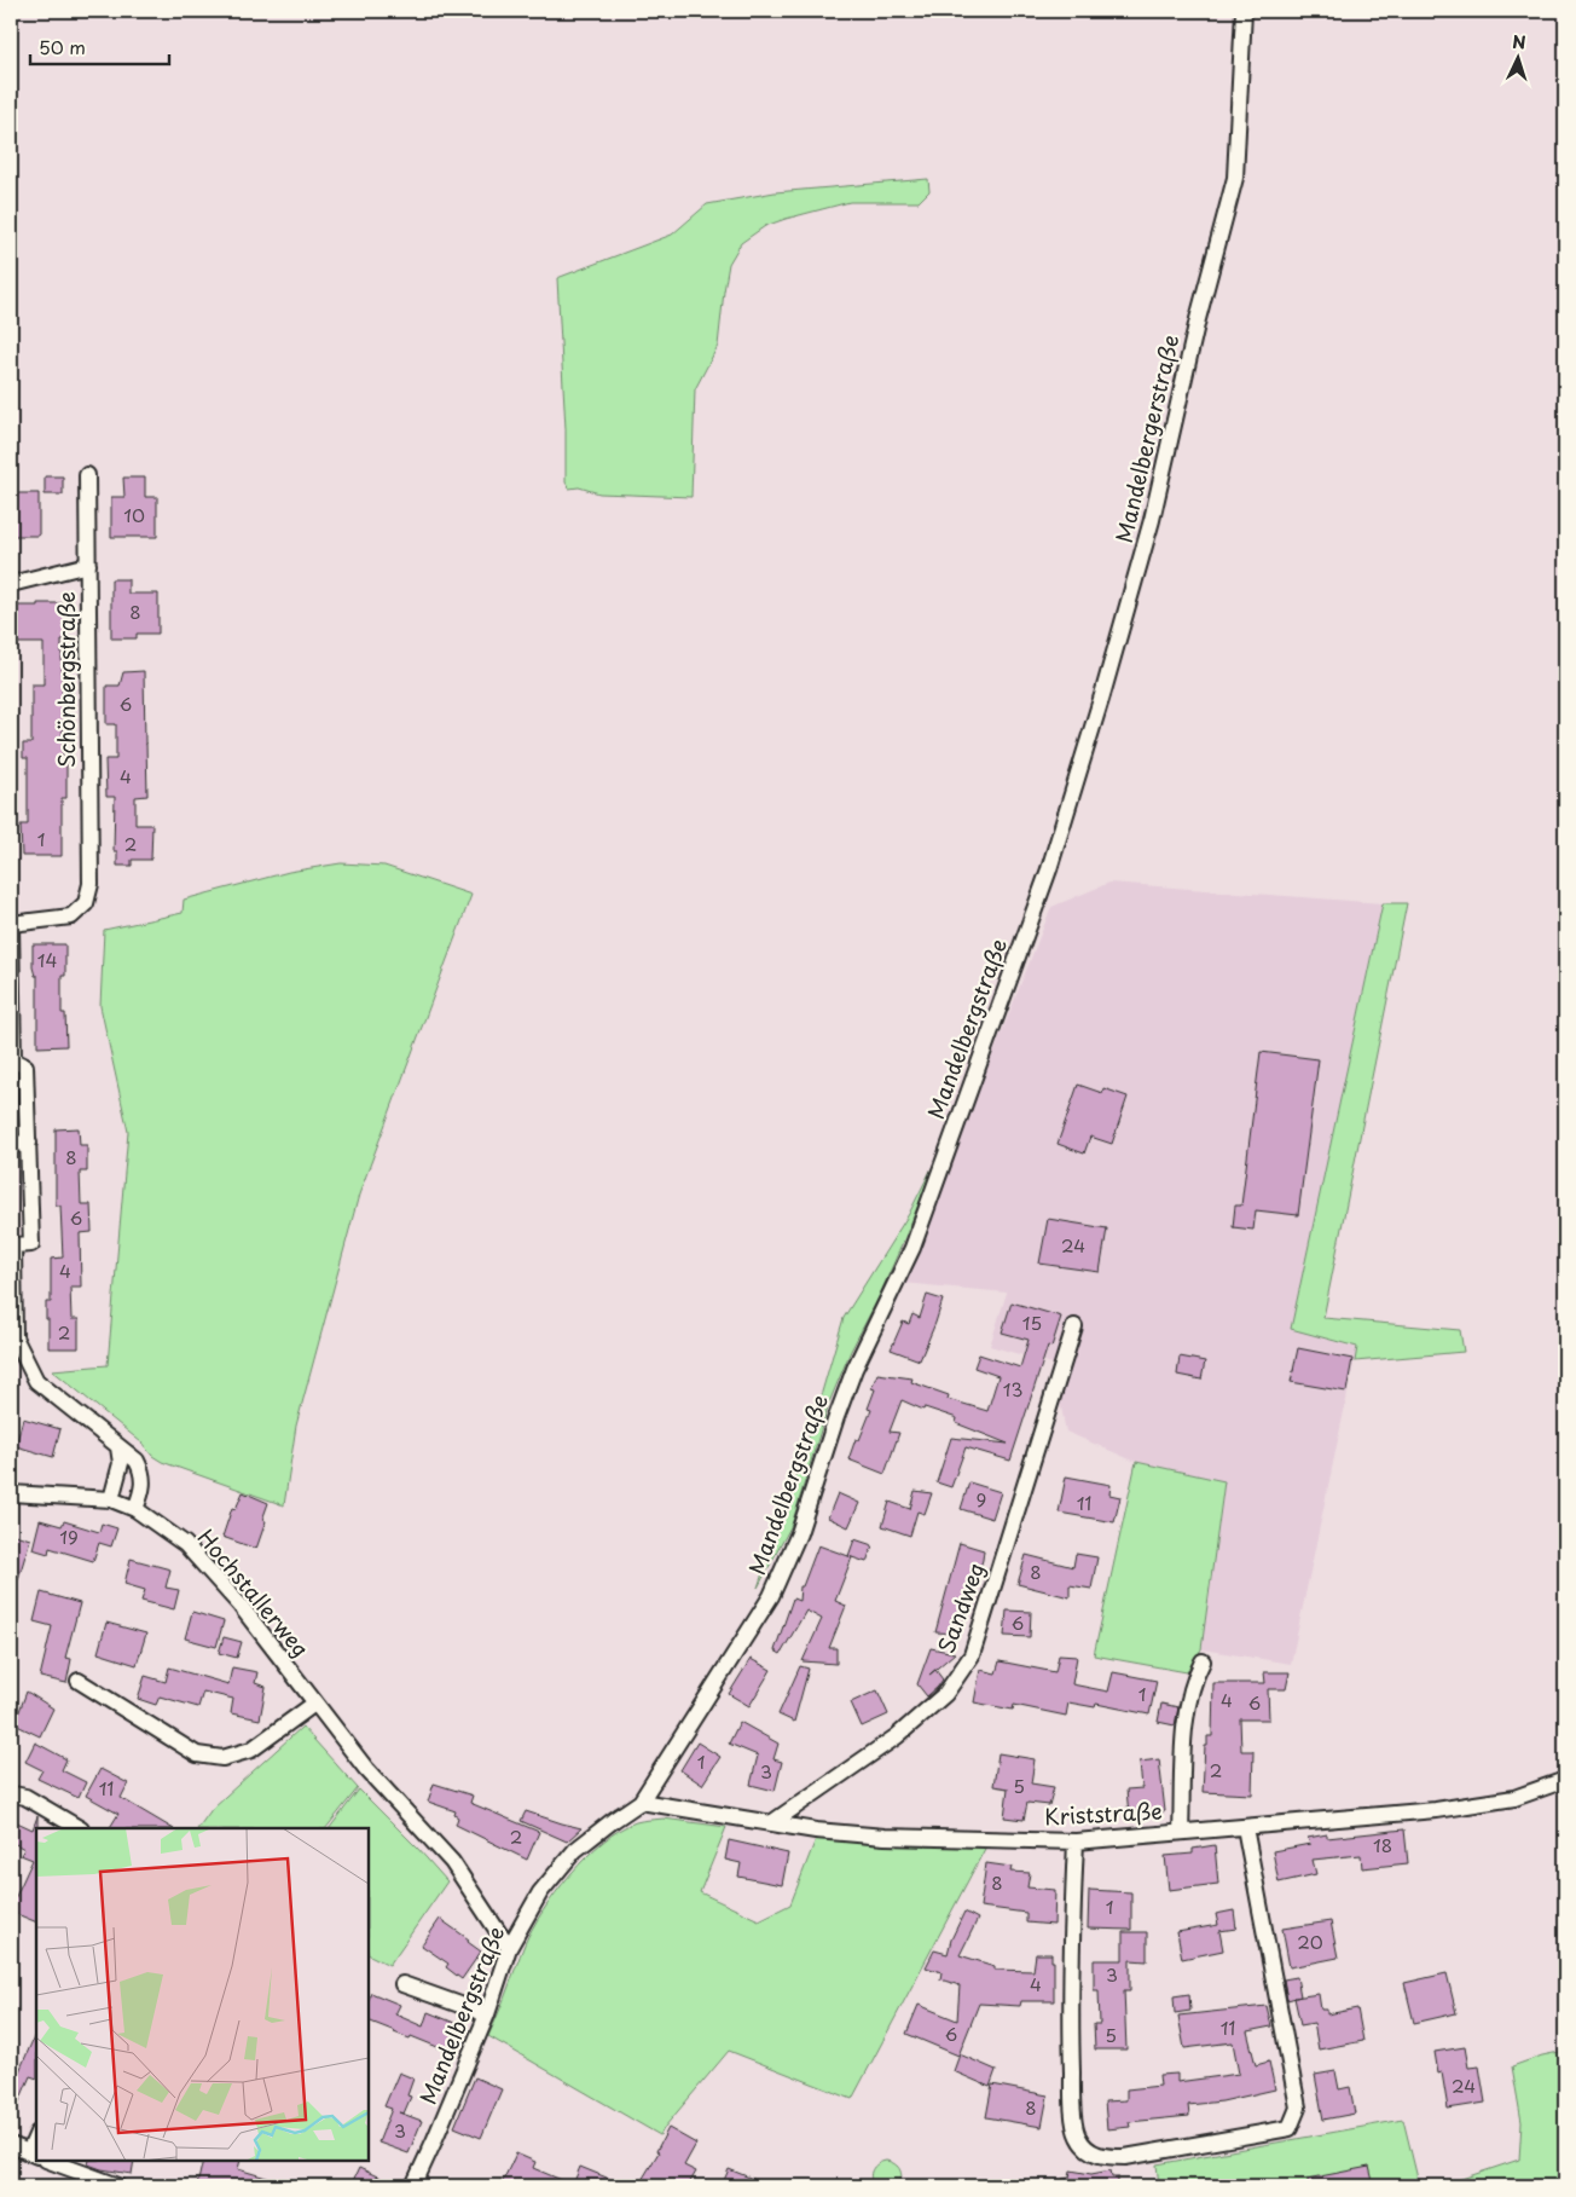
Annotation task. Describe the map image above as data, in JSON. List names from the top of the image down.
{
  "streets": {
    "street": [
      "Mandelbergerstraße",
      "Schönbergstraße",
      "Mandelbergstraße",
      "Hochstallerweg",
      "Sandweg",
      "Kriststraße"
    ]
  },
  "crossings": [
    ["Mandelbergerstraße", "Mandelbergstraße"],
    ["Mandelbergstraße", "Hochstallerweg"],
    ["Mandelbergstraße", "Kriststraße"],
    ["Sandweg", "Kriststraße"]
  ],
  "house_numbers": [
    "10",
    "8",
    "6",
    "4",
    "1",
    "2",
    "14",
    "8",
    "6",
    "24",
    "4",
    "15",
    "2",
    "13",
    "9",
    "11",
    "19",
    "8",
    "6",
    "1",
    "4",
    "6",
    "1",
    "2",
    "3",
    "5",
    "11",
    "2",
    "18",
    "8",
    "1",
    "20",
    "3",
    "4",
    "11",
    "6",
    "5",
    "24",
    "8",
    "3"
  ],
  "scale_bar": "50 m",
  "north": "top"
}
